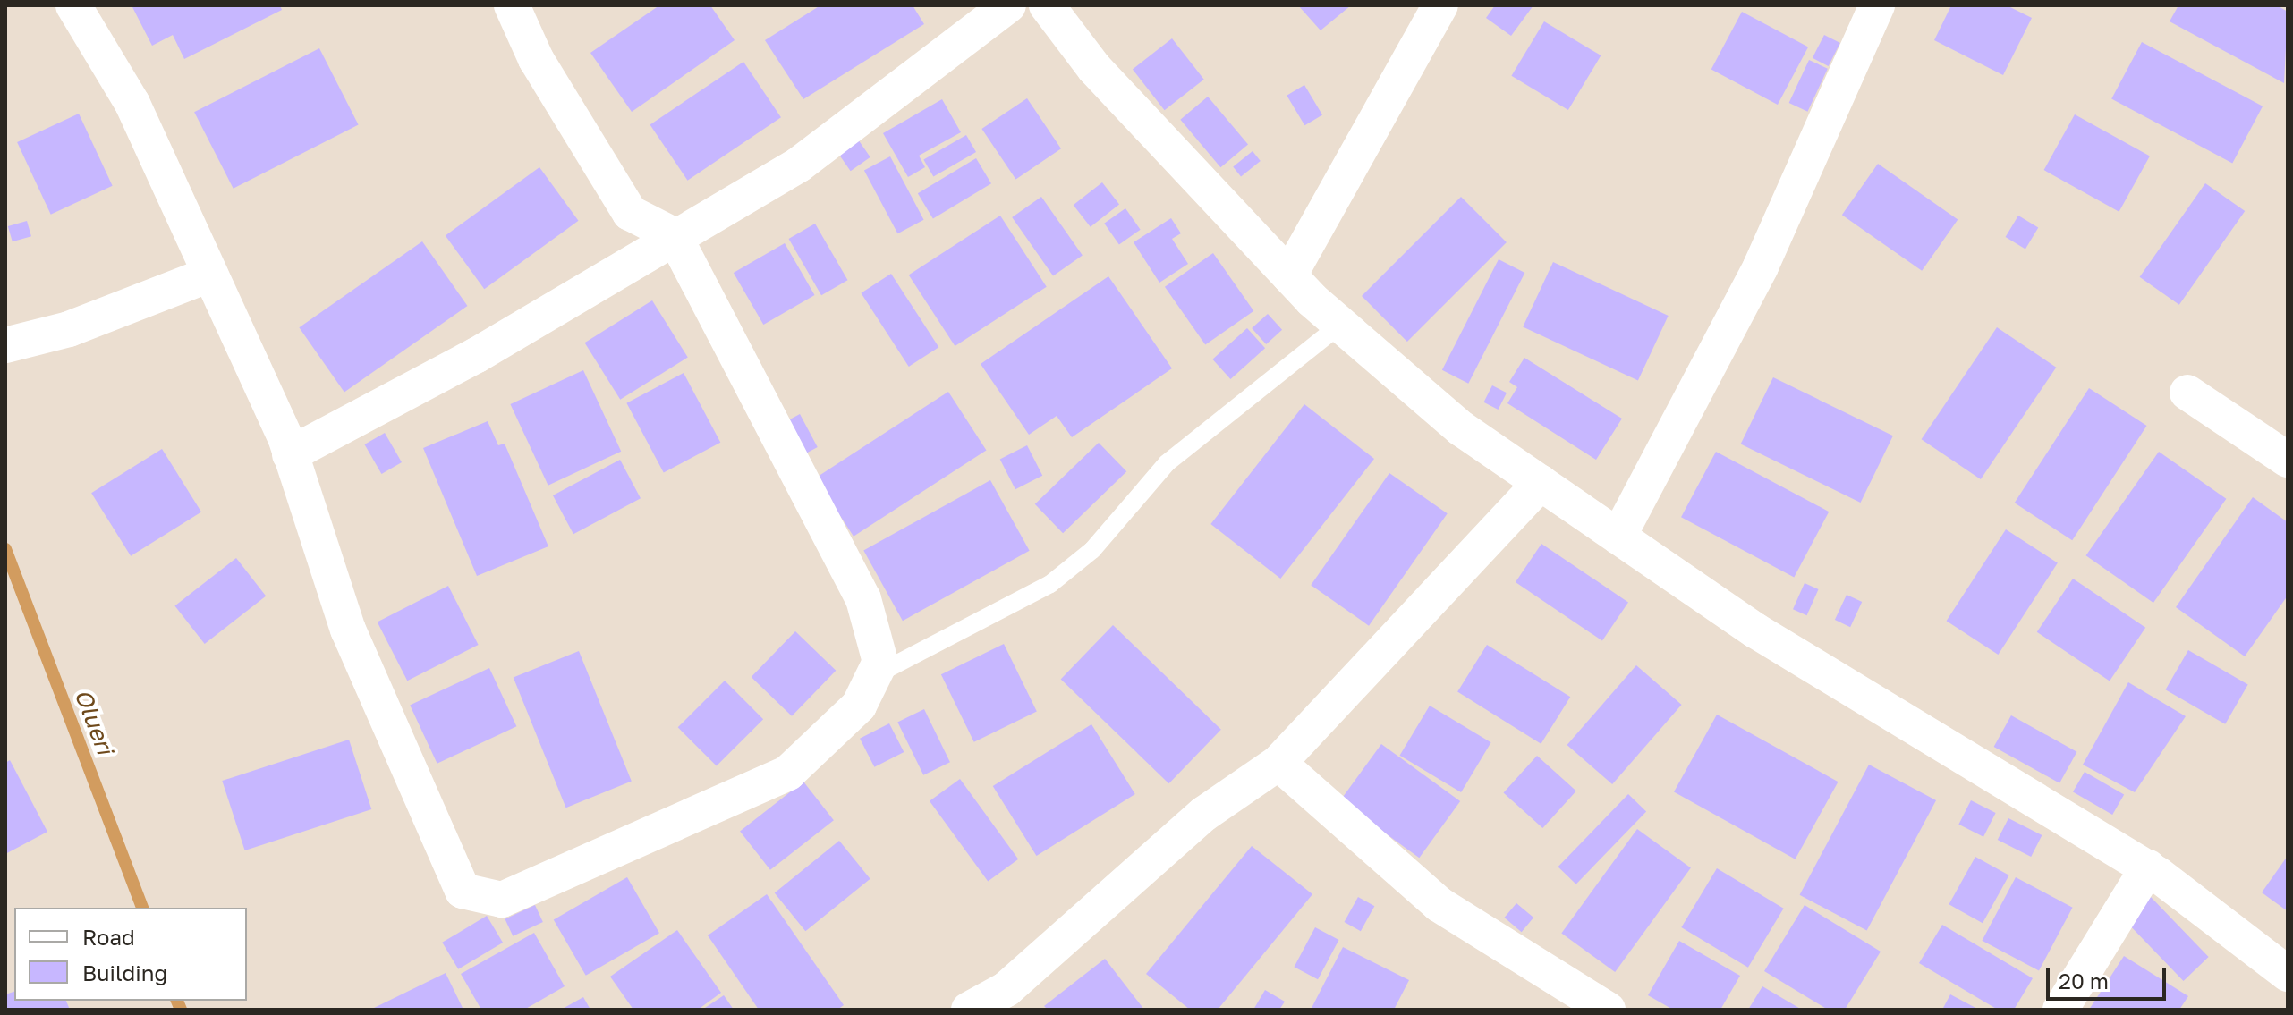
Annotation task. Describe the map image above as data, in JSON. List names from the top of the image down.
{
  "water": ["Olueri"],
  "legend": ["Road", "Building"],
  "scale_bar": "20 m"
}
